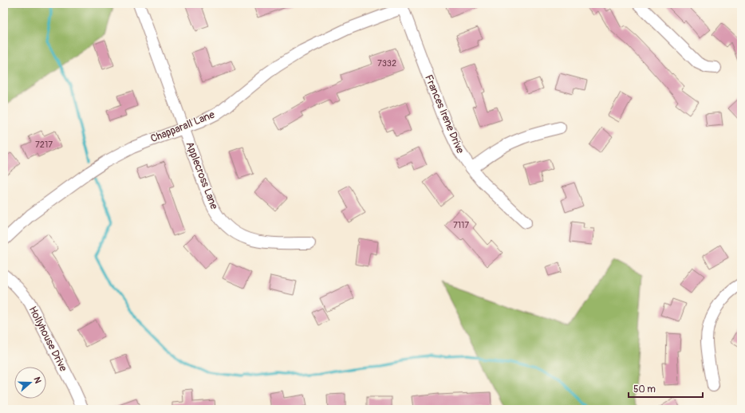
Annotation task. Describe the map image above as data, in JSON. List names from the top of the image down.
{
  "streets": {
    "street": [
      "Frances Irene Drive",
      "Chapparall Lane",
      "Applecross Lane",
      "Hollyhouse Drive"
    ]
  },
  "crossings": [
    ["Frances Irene Drive", "Chapparall Lane"],
    ["Chapparall Lane", "Applecross Lane"]
  ],
  "house_numbers": ["7332", "7217", "7117"],
  "scale_bar": "50 m",
  "north": "right"
}
